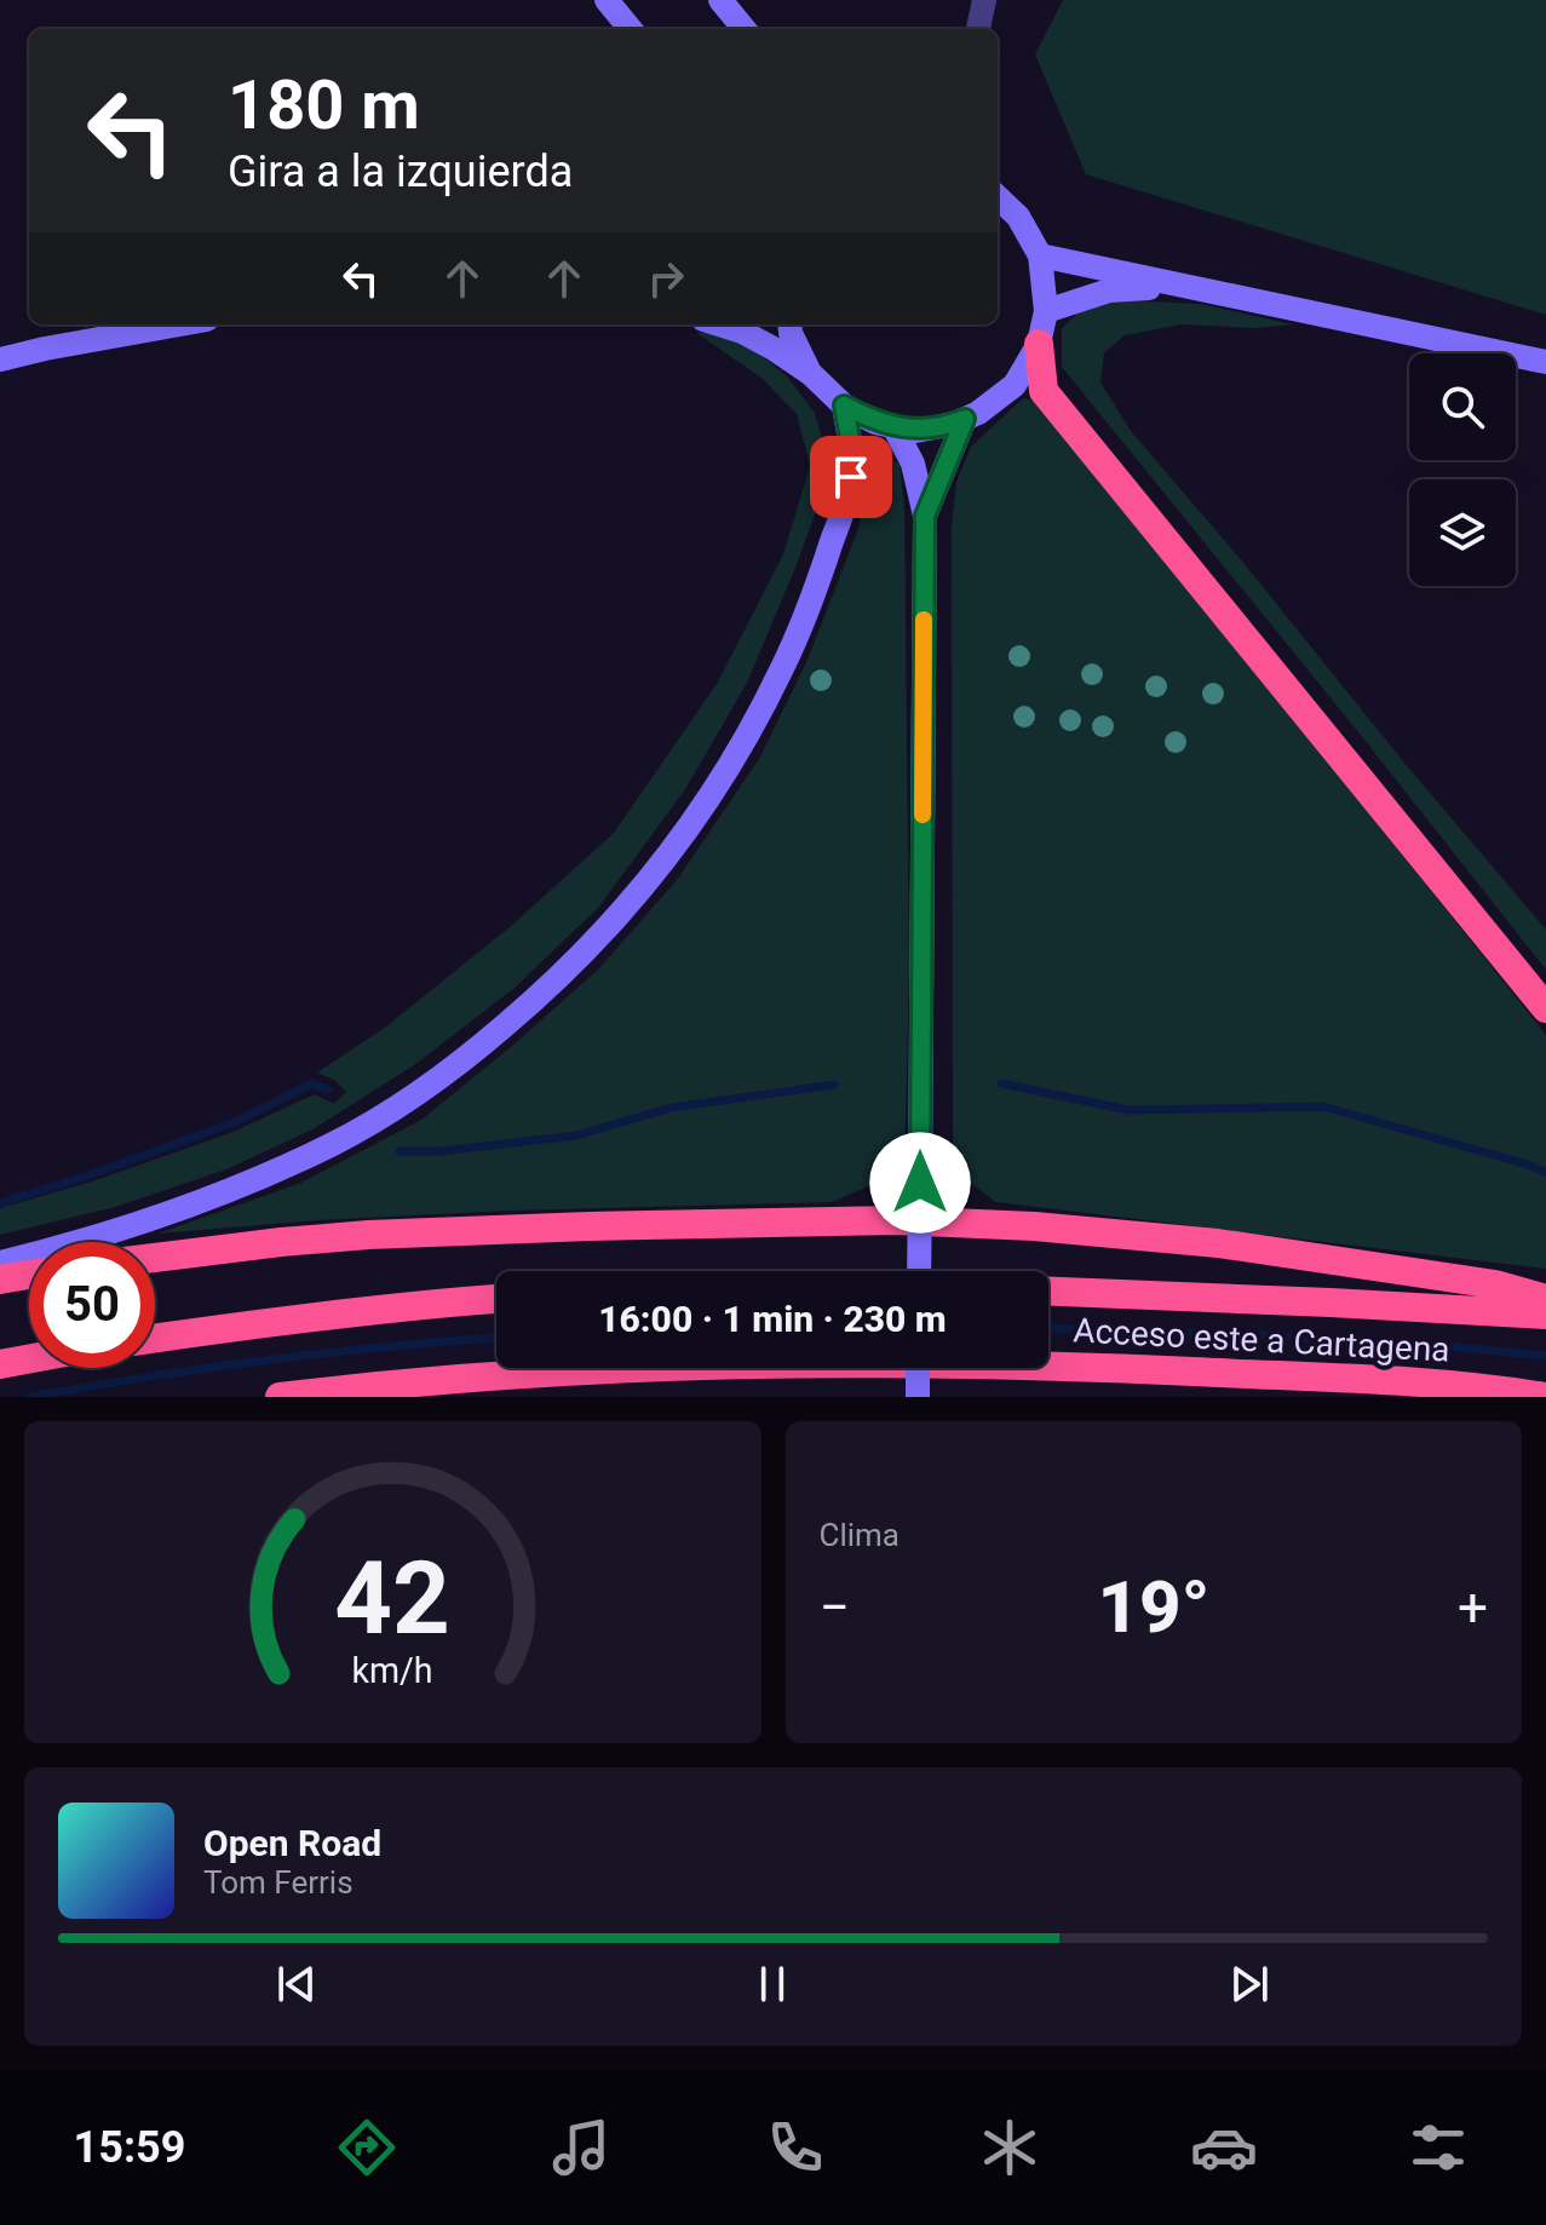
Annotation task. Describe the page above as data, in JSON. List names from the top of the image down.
{
  "streets": {
    "highway": ["Acceso este a Cartagena"]
  },
  "page": {
    "turn": ["180 m", "Gira a la izquierda"],
    "limit": "50",
    "trip": "16:00 · 1 min · 230 m",
    "tile": "Clima",
    "heat": ["−", "19°", "+"],
    "song": ["Open Road", "Tom Ferris"],
    "tabs": "15:59",
    "gauge": ["42", "km/h"]
  }
}
